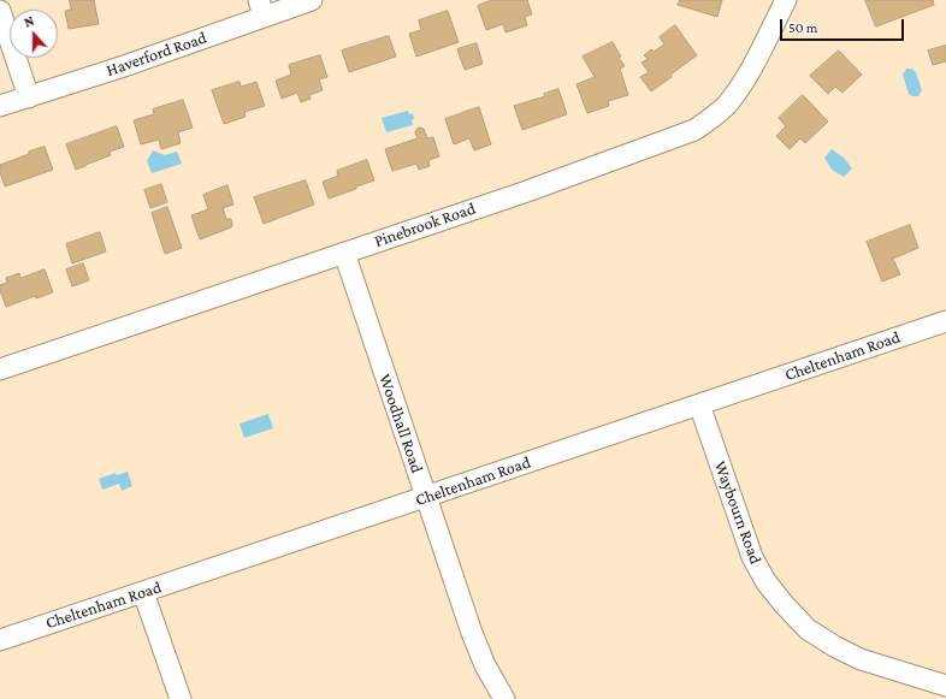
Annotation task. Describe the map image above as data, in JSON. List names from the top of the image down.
{
  "streets": {
    "street": [
      "Haverford Road",
      "Pinebrook Road",
      "Cheltenham Road",
      "Woodhall Road",
      "Waybourn Road"
    ]
  },
  "crossings": [
    ["Pinebrook Road", "Woodhall Road"],
    ["Cheltenham Road", "Woodhall Road"],
    ["Cheltenham Road", "Waybourn Road"]
  ],
  "scale_bar": "50 m",
  "north": "top"
}
